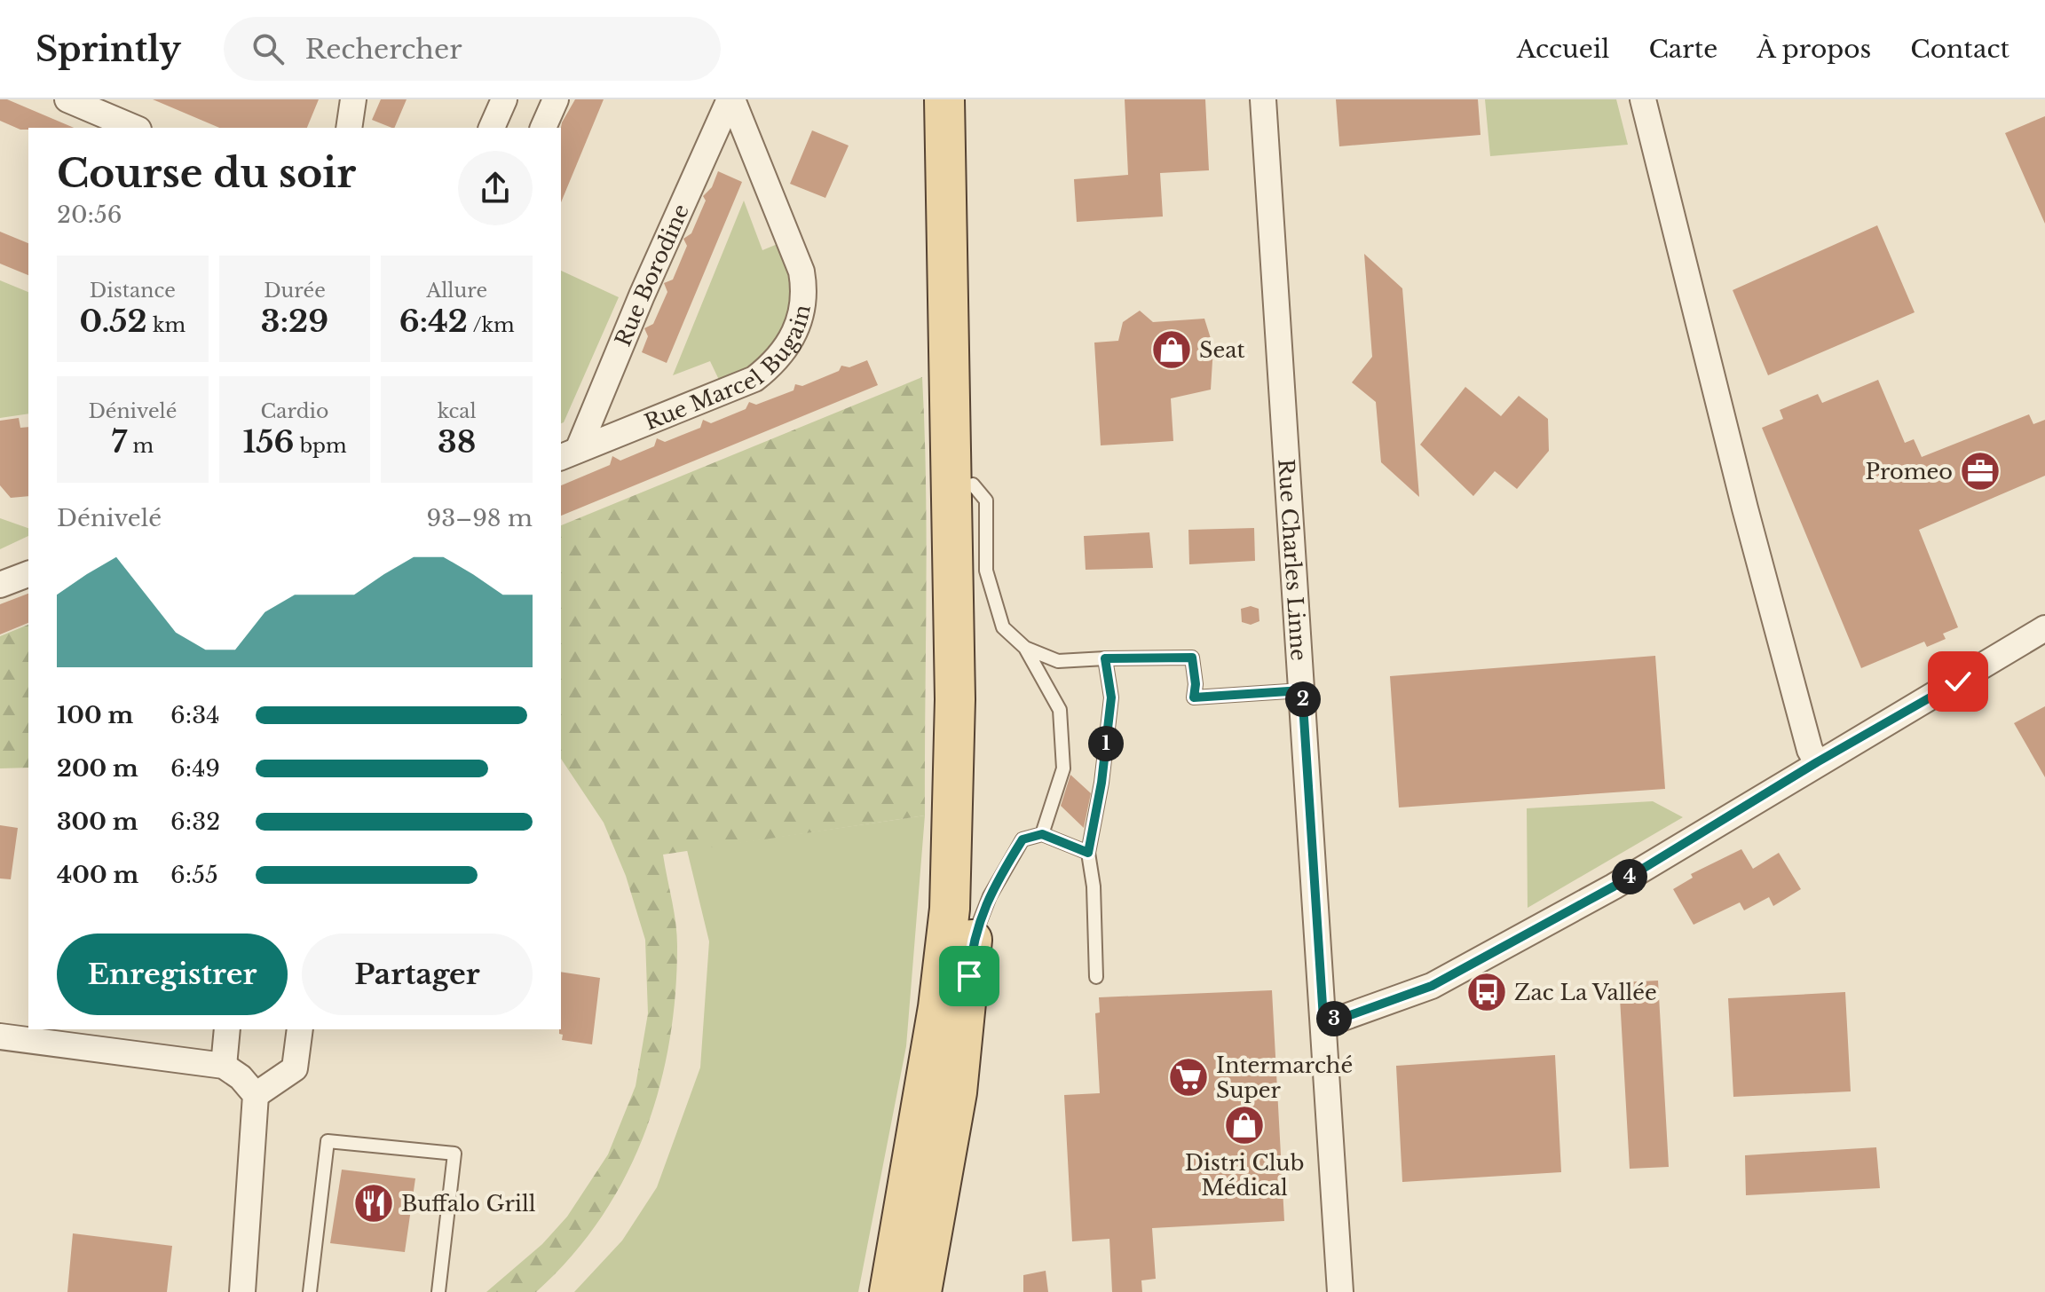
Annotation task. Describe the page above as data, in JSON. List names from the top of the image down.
{
  "streets": {
    "street": ["Rue Borodine", "Rue Marcel Bugain", "Rue Charles Linne"]
  },
  "crossings": [
    ["Rue Borodine", "Rue Marcel Bugain"]
  ],
  "places": {
    "shop": ["Seat", "Distri Club Médical"],
    "office": ["Promeo"],
    "bus stop": ["Zac La Vallée"],
    "supermarket": ["Intermarché Super"],
    "restaurant": ["Buffalo Grill"]
  },
  "page": {
    "header": "Sprintly",
    "search": "Rechercher",
    "nav": [
      "Accueil",
      "Carte",
      "À propos",
      "Contact"
    ],
    "heading": ["Course du soir", "20:56"],
    "stats": [
      ["Distance", "0.52 km"],
      ["Durée", "3:29"],
      ["Allure", "6:42 /km"],
      ["Dénivelé", "7 m"],
      ["Cardio", "156 bpm"],
      ["kcal", "38"]
    ],
    "chart": ["Dénivelé", "93–98 m"],
    "pins": [
      "2",
      "1",
      "4",
      "3"
    ],
    "list": [
      {
        "name": "100 m",
        "note": "6:34"
      },
      {
        "name": "200 m",
        "note": "6:49"
      },
      {
        "name": "300 m",
        "note": "6:32"
      },
      {
        "name": "400 m",
        "note": "6:55"
      }
    ],
    "buttons": ["Enregistrer", "Partager"]
  }
}
